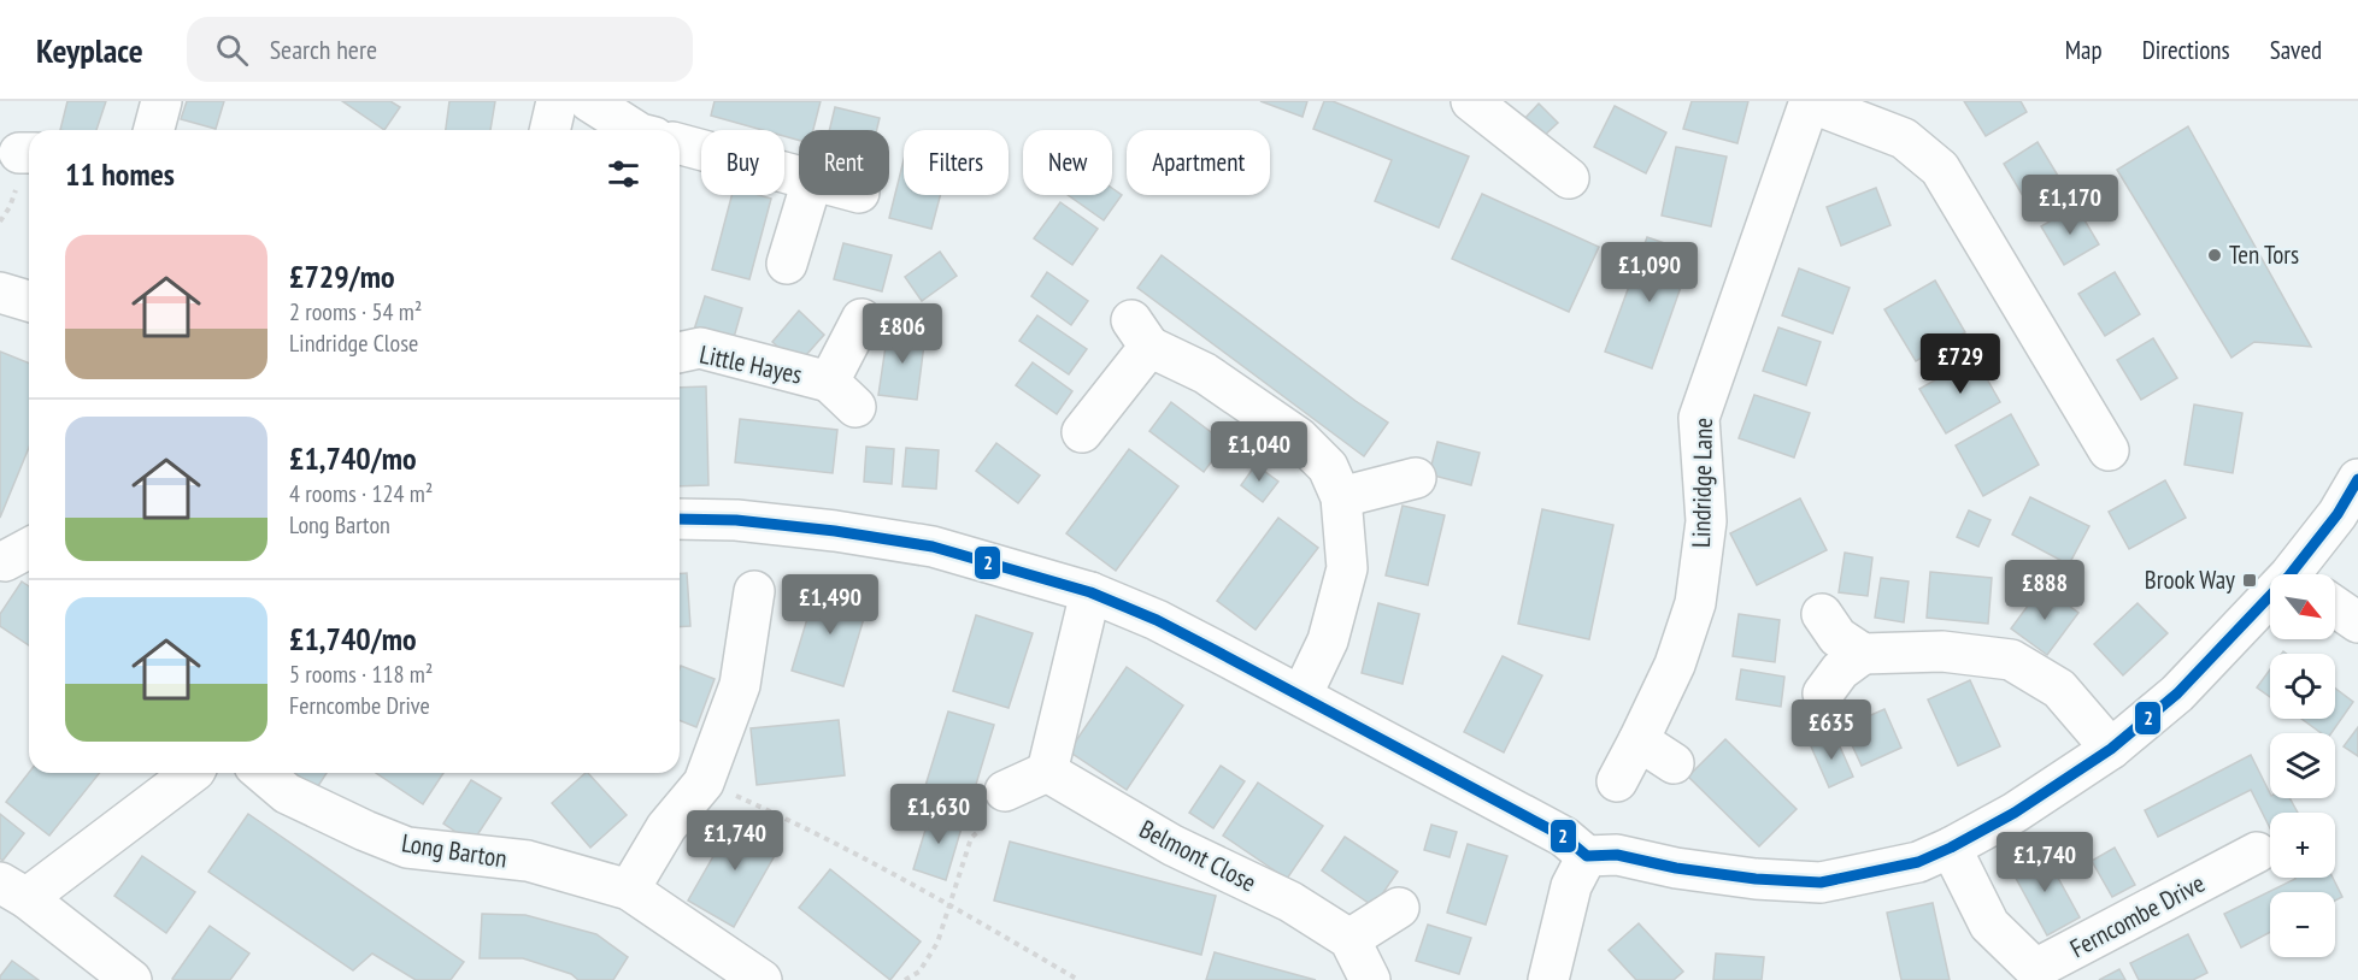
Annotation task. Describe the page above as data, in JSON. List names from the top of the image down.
{
  "streets": {
    "street": [
      "Little Hayes",
      "Lindridge Lane",
      "Long Barton",
      "Belmont Close",
      "Ferncombe Drive"
    ]
  },
  "places": {
    "other": ["Ten Tors"],
    "transit": ["Brook Way"]
  },
  "lines": ["transit line 2"],
  "north": "bottom right",
  "page": {
    "header": "Keyplace",
    "search": "Search here",
    "nav": ["Map", "Directions", "Saved"],
    "chip": [
      "Buy",
      "Rent",
      "Filters",
      "New",
      "Apartment"
    ],
    "heading": "11 homes",
    "price": [
      "£1,170",
      "£1,090",
      "£806",
      "£729",
      "£1,040",
      "£888",
      "£1,490",
      "£635",
      "£1,630",
      "£1,740",
      "£1,740"
    ],
    "list": [
      {
        "name": "£729/mo",
        "note": "2 rooms · 54 m² · Lindridge Close"
      },
      {
        "name": "£1,740/mo",
        "note": "4 rooms · 124 m² · Long Barton"
      },
      {
        "name": "£1,740/mo",
        "note": "5 rooms · 118 m² · Ferncombe Drive"
      }
    ],
    "map_buttons": ["+", "−"]
  }
}
